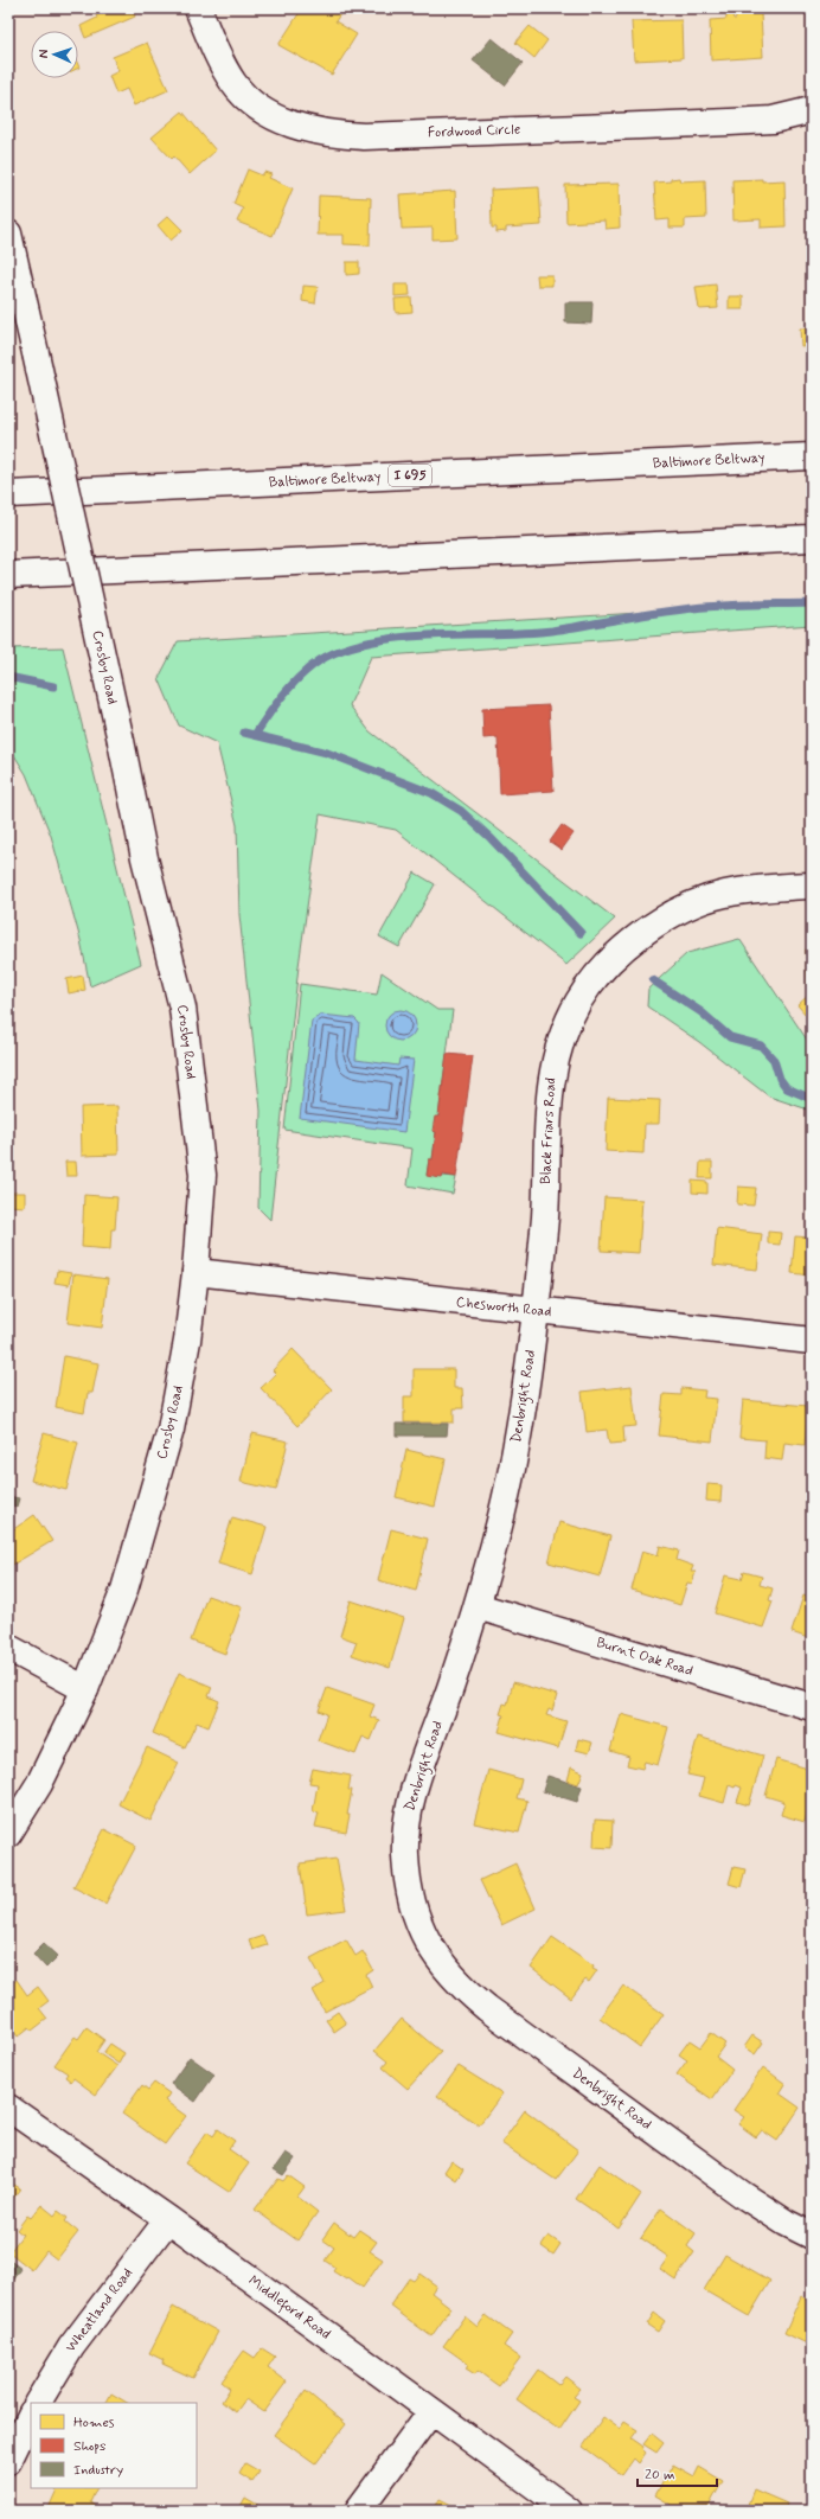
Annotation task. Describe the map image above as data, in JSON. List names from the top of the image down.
{
  "streets": {
    "main road": [
      "Fordwood Circle",
      "Baltimore Beltway",
      "I 695",
      "Crosby Road",
      "Black Friars Road",
      "Chesworth Road",
      "Denbright Road",
      "Burnt Oak Road",
      "Middleford Road",
      "Wheatland Road"
    ]
  },
  "crossings": [
    ["Crosby Road", "Chesworth Road"],
    ["Black Friars Road", "Chesworth Road"],
    ["Black Friars Road", "Denbright Road"],
    ["Chesworth Road", "Denbright Road"],
    ["Denbright Road", "Burnt Oak Road"],
    ["Middleford Road", "Wheatland Road"]
  ],
  "legend": ["Homes", "Shops", "Industry"],
  "scale_bar": "20 m",
  "north": "left"
}
